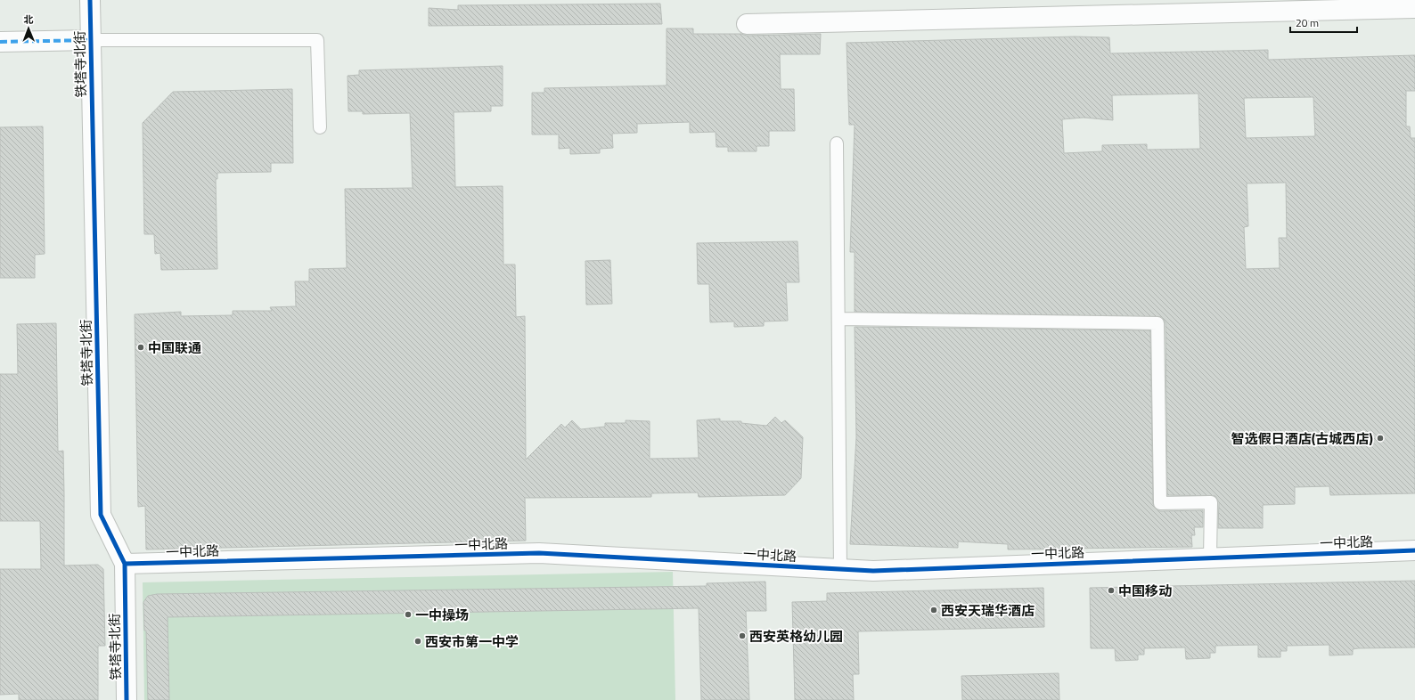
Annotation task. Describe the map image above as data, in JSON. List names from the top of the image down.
{
  "streets": {
    "street": ["铁塔寺北街", "一中北路"]
  },
  "crossings": [
    ["铁塔寺北街", "一中北路"]
  ],
  "places": [
    "中国联通",
    "智选假日酒店(古城西店)",
    "中国移动",
    "西安天瑞华酒店",
    "一中操场",
    "西安英格幼儿园",
    "西安市第一中学"
  ],
  "scale_bar": "20 m",
  "north": "top"
}
